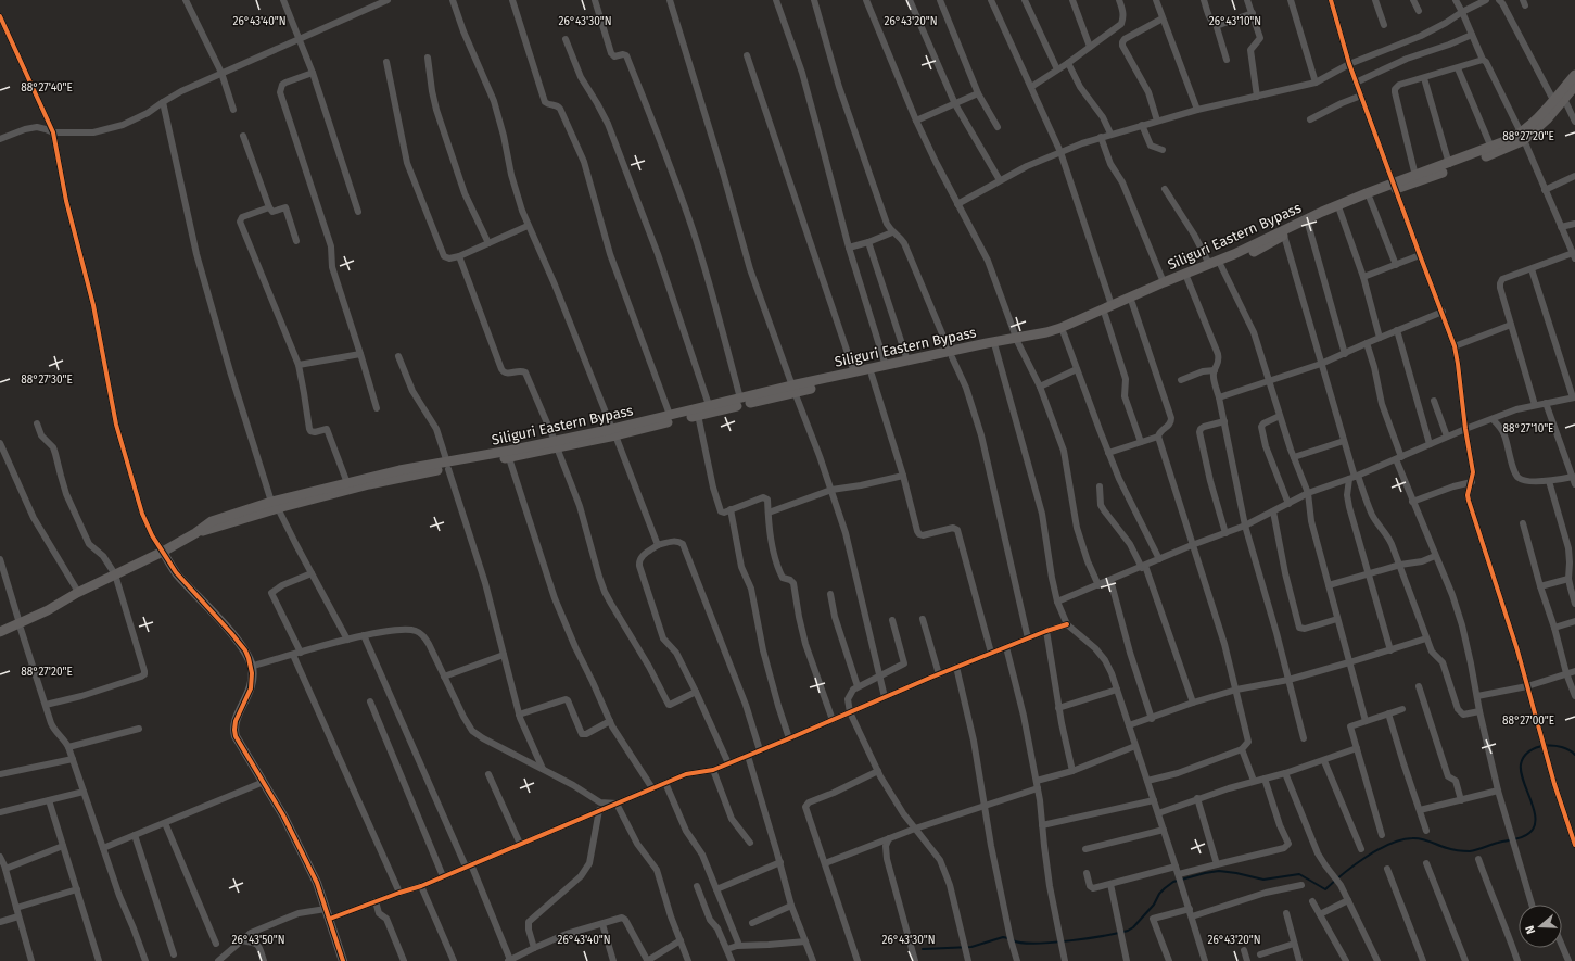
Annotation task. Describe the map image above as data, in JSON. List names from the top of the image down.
{
  "streets": {
    "main road": ["Siliguri Eastern Bypass"]
  },
  "north": "left",
  "coordinates": [
    "26°43'40\"N",
    "26°43'30\"N",
    "26°43'20\"N",
    "26°43'10\"N",
    "88°27'40\"E",
    "88°27'20\"E",
    "88°27'30\"E",
    "88°27'10\"E",
    "88°27'00\"E",
    "26°43'50\"N"
  ]
}
